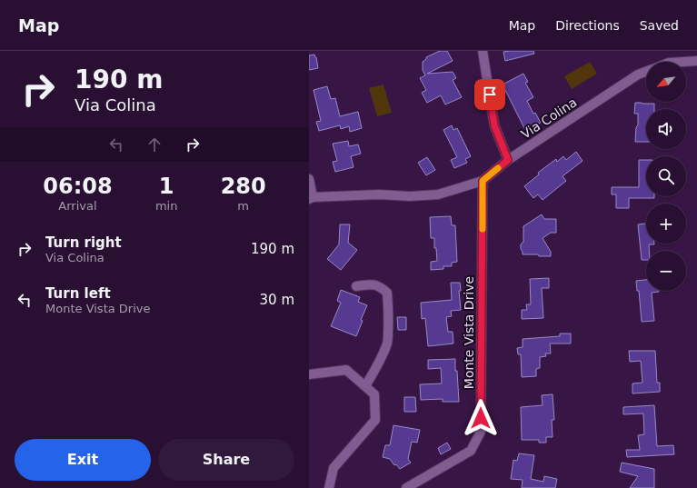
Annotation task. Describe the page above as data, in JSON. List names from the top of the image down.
{
  "streets": {
    "street": ["Via Colina", "Monte Vista Drive"]
  },
  "crossings": [
    ["Via Colina", "Monte Vista Drive"]
  ],
  "north": "bottom left",
  "page": {
    "header": "Map",
    "nav": ["Map", "Directions", "Saved"],
    "turn": ["190 m", "Via Colina"],
    "map_buttons": ["+", "−"],
    "eta": [
      "06:08",
      "Arrival",
      "1",
      "min",
      "280",
      "m"
    ],
    "list": [
      {
        "name": "Turn right",
        "note": "Via Colina",
        "value": "190 m"
      },
      {
        "name": "Turn left",
        "note": "Monte Vista Drive",
        "value": "30 m"
      }
    ],
    "buttons": ["Exit", "Share"]
  }
}
